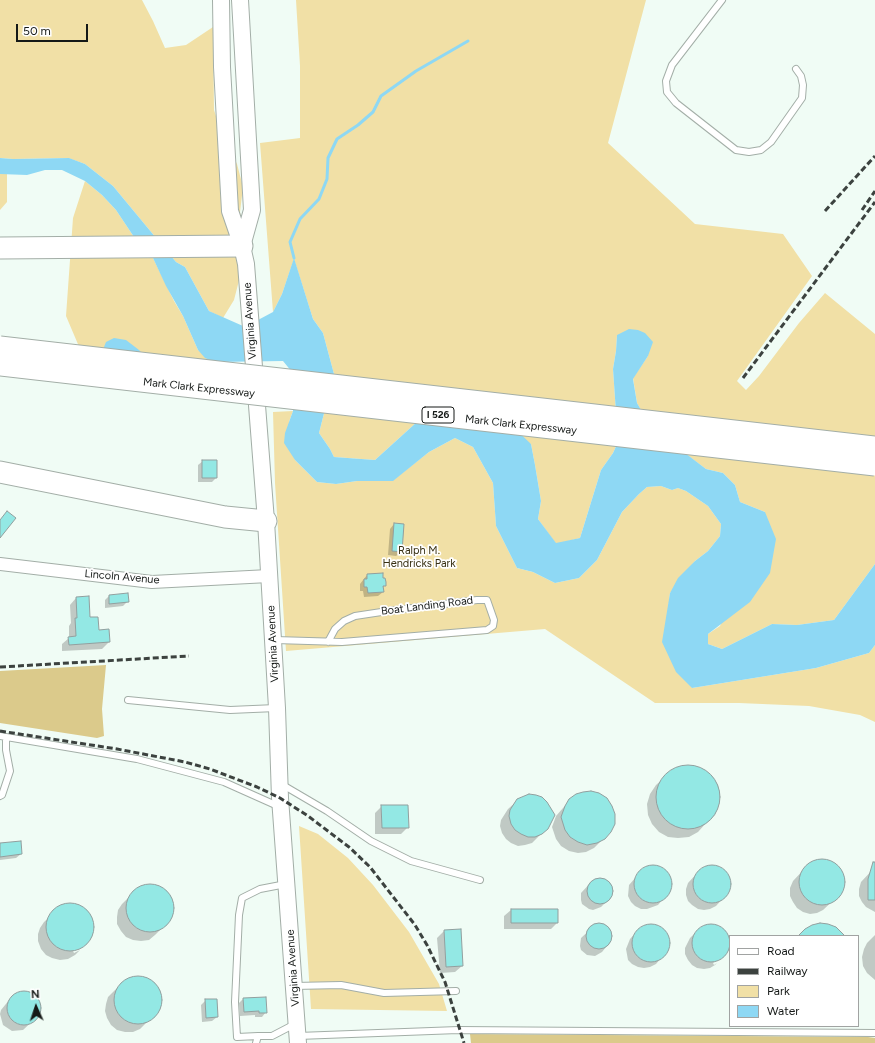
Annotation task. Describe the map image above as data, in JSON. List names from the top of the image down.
{
  "streets": {
    "highway": ["Mark Clark Expressway", "I 526"],
    "main road": ["Virginia Avenue"],
    "street": ["Lincoln Avenue"],
    "lane": ["Boat Landing Road"]
  },
  "crossings": [
    ["Virginia Avenue", "Lincoln Avenue"],
    ["Virginia Avenue", "Boat Landing Road"]
  ],
  "parks": ["Ralph M. Hendricks Park"],
  "legend": [
    "Road",
    "Railway",
    "Park",
    "Water"
  ],
  "scale_bar": "50 m",
  "north": "top"
}
